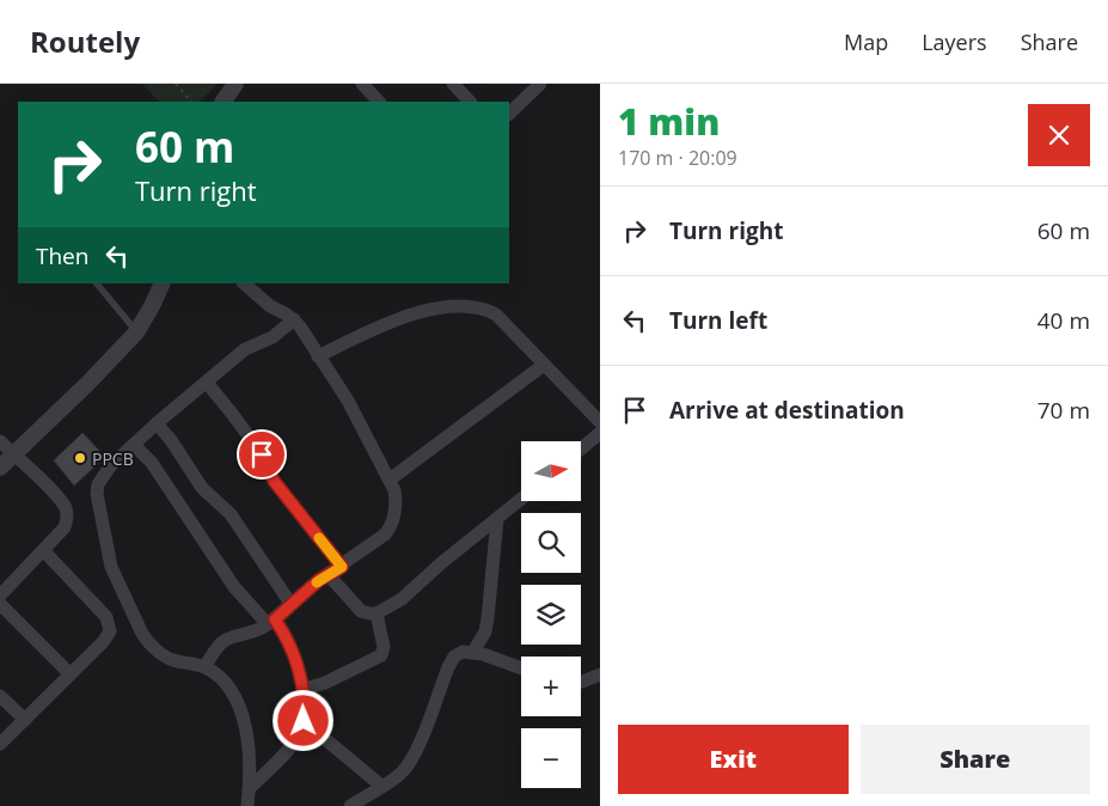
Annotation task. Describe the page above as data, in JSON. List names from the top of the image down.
{
  "places": ["PPCB"],
  "north": "right",
  "page": {
    "header": "Routely",
    "nav": ["Map", "Layers", "Share"],
    "heading": ["1 min", "170 m · 20:09"],
    "turn": ["60 m", "Turn right"],
    "list": [
      {
        "name": "Turn right",
        "value": "60 m"
      },
      {
        "name": "Turn left",
        "value": "40 m"
      },
      {
        "name": "Arrive at destination",
        "value": "70 m"
      }
    ],
    "then": "Then",
    "map_buttons": ["+", "−"],
    "buttons": ["Exit", "Share"]
  }
}
